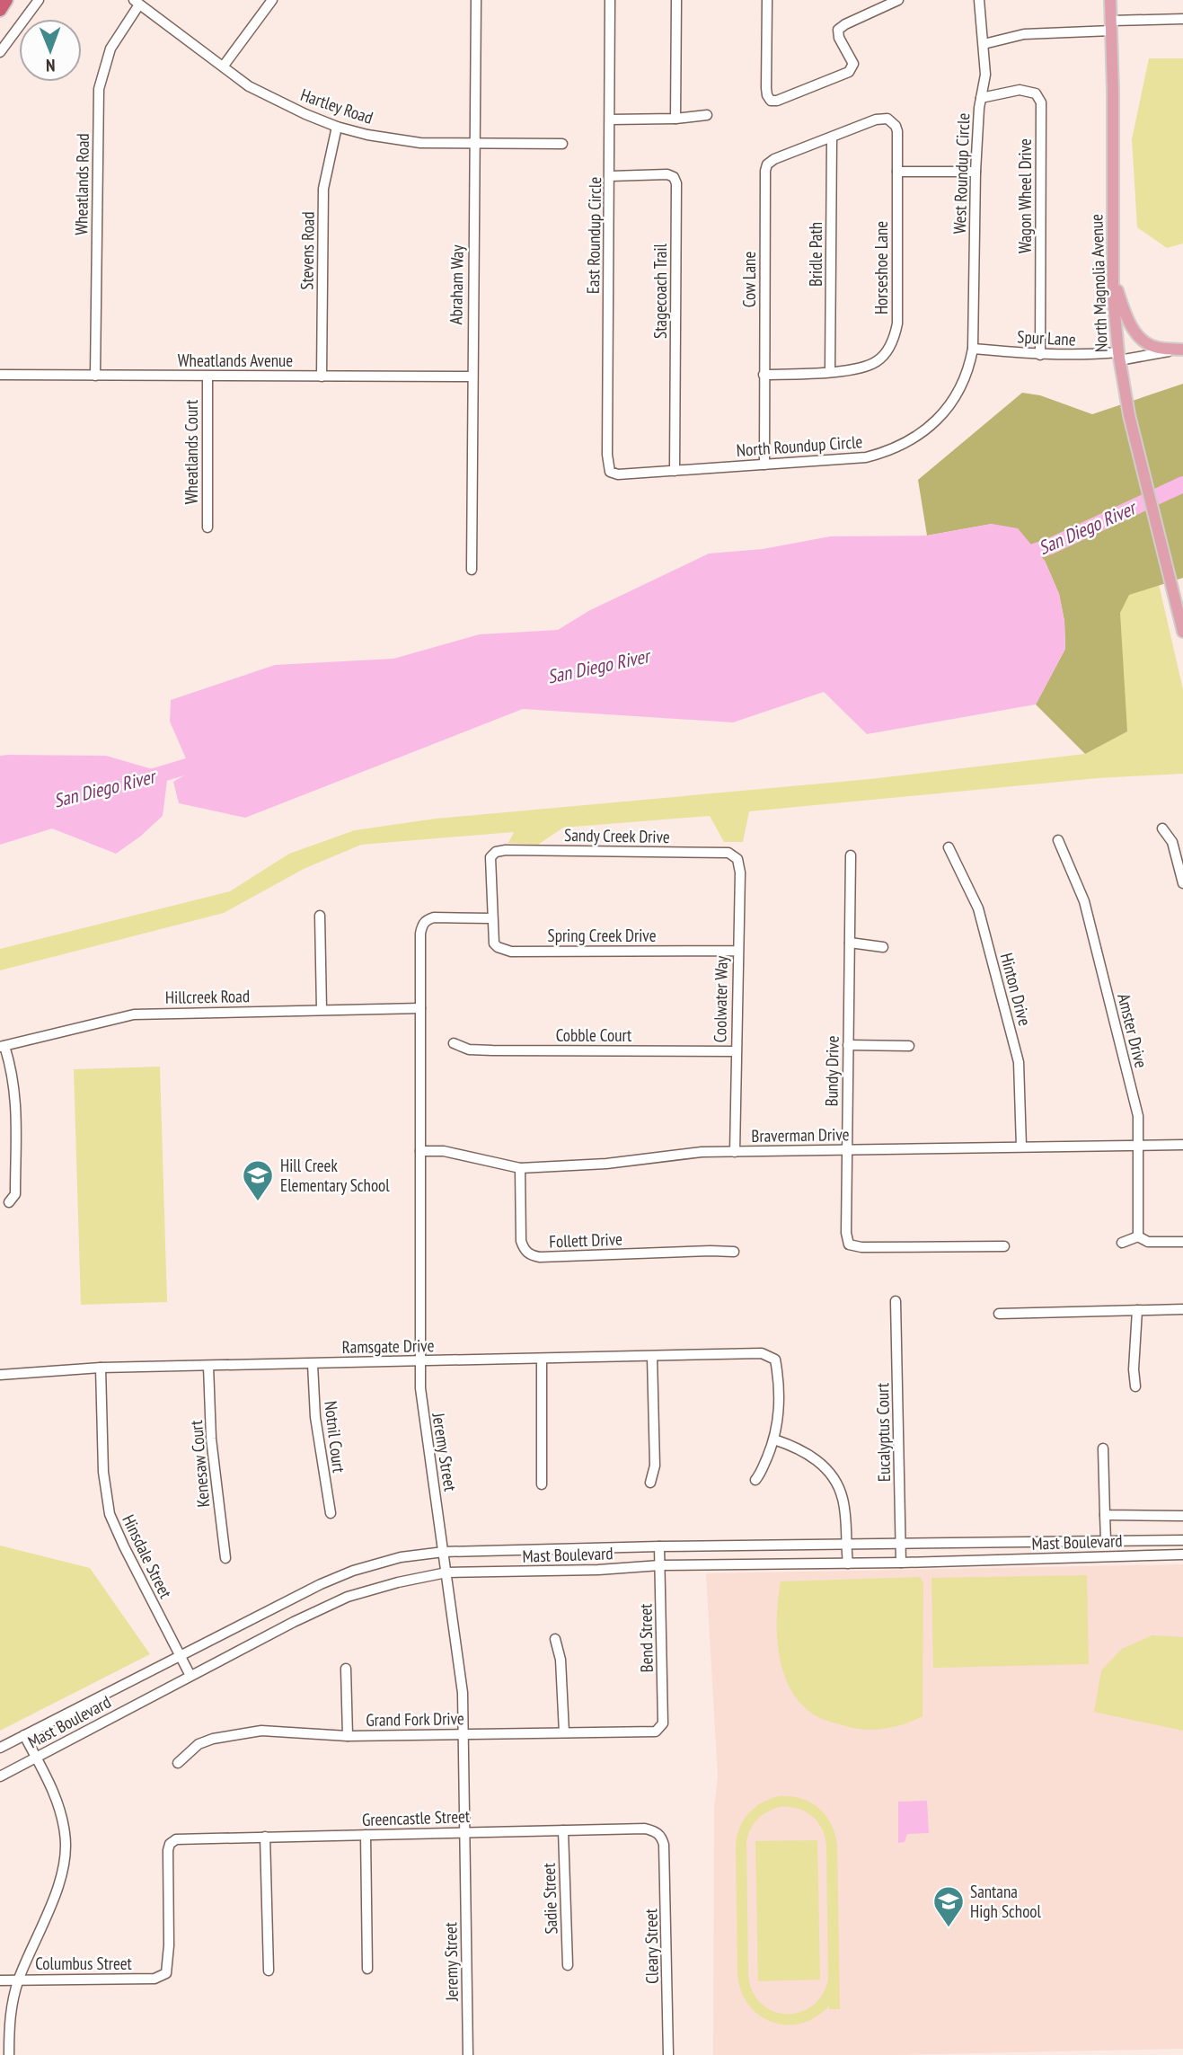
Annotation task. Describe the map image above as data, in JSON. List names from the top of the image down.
{
  "streets": {
    "main road": ["North Magnolia Avenue"],
    "street": [
      "Hartley Road",
      "West Roundup Circle",
      "Wheatlands Road",
      "Wagon Wheel Drive",
      "East Roundup Circle",
      "Stevens Road",
      "Bridle Path",
      "Horseshoe Lane",
      "Cow Lane",
      "Abraham Way",
      "Stagecoach Trail",
      "Spur Lane",
      "Wheatlands Avenue",
      "North Roundup Circle",
      "Wheatlands Court",
      "Sandy Creek Drive",
      "Spring Creek Drive",
      "Hinton Drive",
      "Hillcreek Road",
      "Coolwater Way",
      "Amster Drive",
      "Cobble Court",
      "Bundy Drive",
      "Braverman Drive",
      "Follett Drive",
      "Ramsgate Drive",
      "Eucalyptus Court",
      "Notnil Court",
      "Jeremy Street",
      "Kenesaw Court",
      "Mast Boulevard",
      "Hinsdale Street",
      "Bend Street",
      "Grand Fork Drive",
      "Greencastle Street",
      "Sadie Street",
      "Cleary Street",
      "Columbus Street"
    ]
  },
  "crossings": [
    ["Hartley Road", "Wheatlands Road"],
    ["Hartley Road", "Stevens Road"],
    ["Hartley Road", "Abraham Way"],
    ["West Roundup Circle", "Wagon Wheel Drive"],
    ["West Roundup Circle", "Spur Lane"],
    ["West Roundup Circle", "North Roundup Circle"],
    ["Wheatlands Road", "Wheatlands Avenue"],
    ["Wagon Wheel Drive", "Spur Lane"],
    ["East Roundup Circle", "Stagecoach Trail"],
    ["East Roundup Circle", "North Roundup Circle"],
    ["Stevens Road", "Wheatlands Avenue"],
    ["Bridle Path", "Horseshoe Lane"],
    ["Bridle Path", "Cow Lane"],
    ["Horseshoe Lane", "Cow Lane"],
    ["Cow Lane", "North Roundup Circle"],
    ["North Magnolia Avenue", "Spur Lane"],
    ["Abraham Way", "Wheatlands Avenue"],
    ["Stagecoach Trail", "North Roundup Circle"],
    ["Spur Lane", "North Roundup Circle"],
    ["Wheatlands Avenue", "Wheatlands Court"],
    ["Sandy Creek Drive", "Spring Creek Drive"],
    ["Sandy Creek Drive", "Coolwater Way"],
    ["Sandy Creek Drive", "Jeremy Street"],
    ["Spring Creek Drive", "Coolwater Way"],
    ["Spring Creek Drive", "Jeremy Street"],
    ["Hinton Drive", "Braverman Drive"],
    ["Hillcreek Road", "Jeremy Street"],
    ["Coolwater Way", "Cobble Court"],
    ["Coolwater Way", "Braverman Drive"],
    ["Amster Drive", "Braverman Drive"],
    ["Bundy Drive", "Braverman Drive"],
    ["Braverman Drive", "Follett Drive"],
    ["Braverman Drive", "Jeremy Street"],
    ["Ramsgate Drive", "Notnil Court"],
    ["Ramsgate Drive", "Jeremy Street"],
    ["Ramsgate Drive", "Kenesaw Court"],
    ["Ramsgate Drive", "Hinsdale Street"],
    ["Eucalyptus Court", "Mast Boulevard"],
    ["Jeremy Street", "Mast Boulevard"],
    ["Jeremy Street", "Grand Fork Drive"],
    ["Jeremy Street", "Greencastle Street"],
    ["Mast Boulevard", "Hinsdale Street"],
    ["Mast Boulevard", "Bend Street"],
    ["Bend Street", "Grand Fork Drive"],
    ["Greencastle Street", "Sadie Street"],
    ["Greencastle Street", "Cleary Street"],
    ["Greencastle Street", "Columbus Street"]
  ],
  "water": ["San Diego River"],
  "places": {
    "school or university": ["Hill Creek Elementary School", "Santana High School"]
  },
  "north": "bottom"
}
